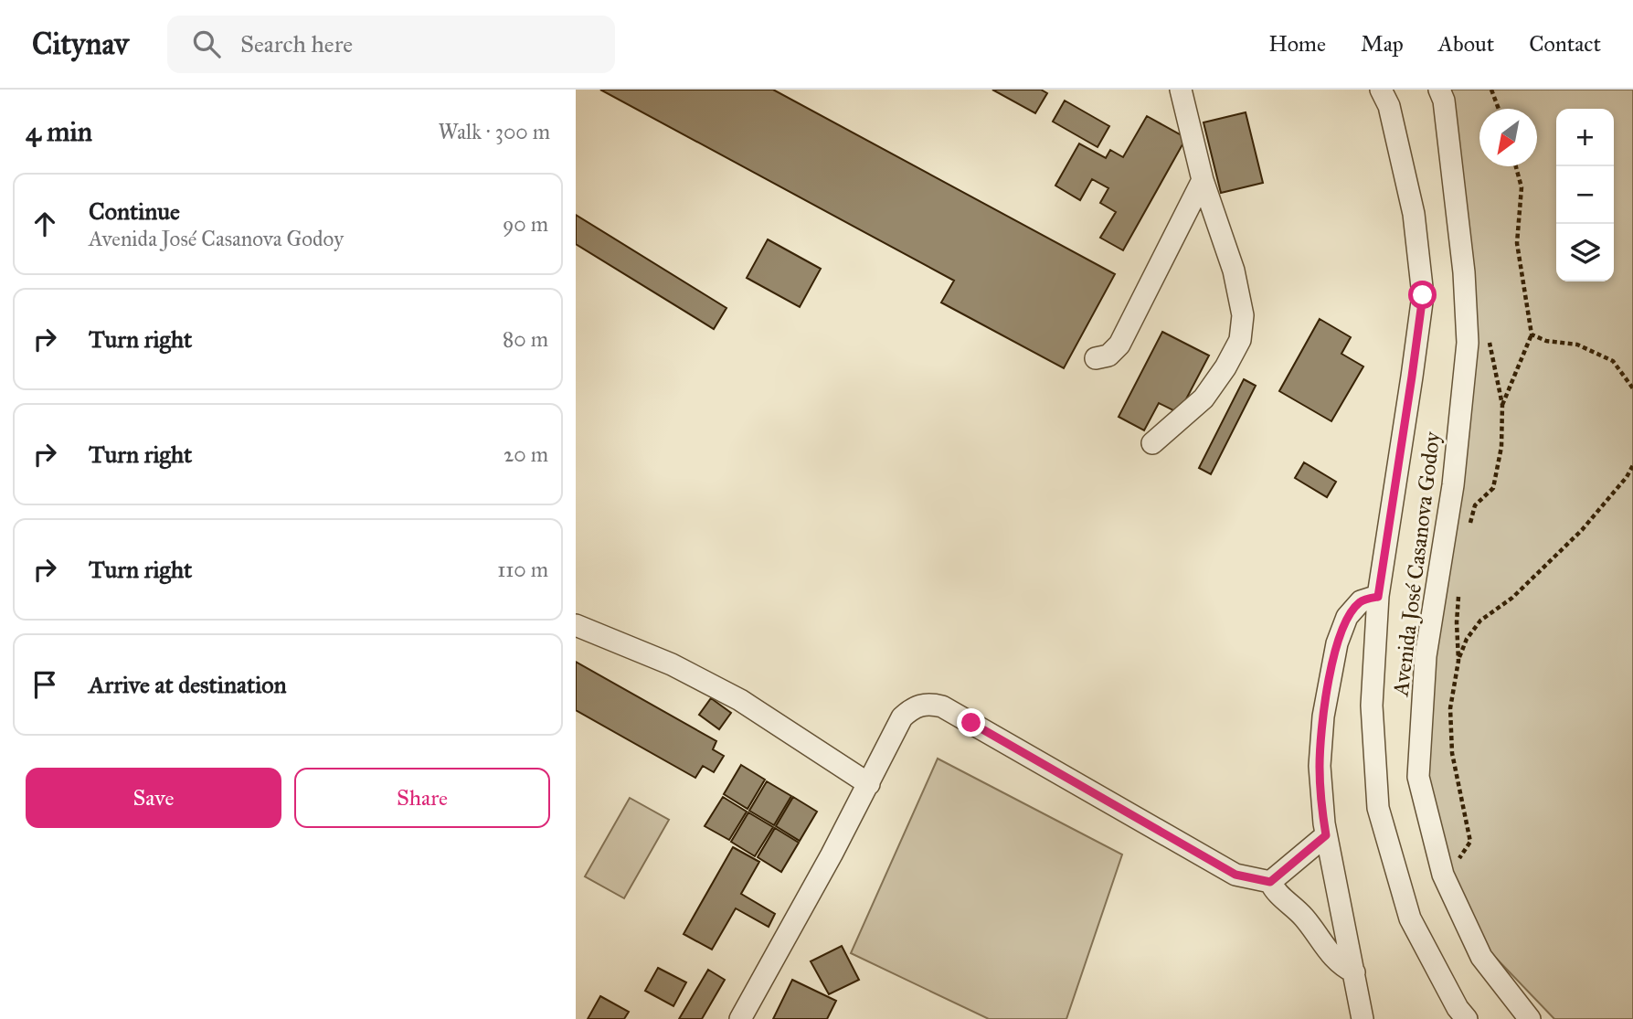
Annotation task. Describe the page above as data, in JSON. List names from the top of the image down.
{
  "streets": {
    "street": ["Avenida José Casanova Godoy"]
  },
  "north": "bottom left",
  "page": {
    "header": "Citynav",
    "search": "Search here",
    "nav": [
      "Home",
      "Map",
      "About",
      "Contact"
    ],
    "heading": ["4 min", "Walk · 300 m"],
    "map_buttons": ["+", "−"],
    "list": [
      ["Continue", "Avenida José Casanova Godoy", "90 m"],
      ["Turn right", "80 m"],
      ["Turn right", "20 m"],
      ["Turn right", "110 m"],
      "Arrive at destination"
    ],
    "buttons": ["Save", "Share"]
  }
}
